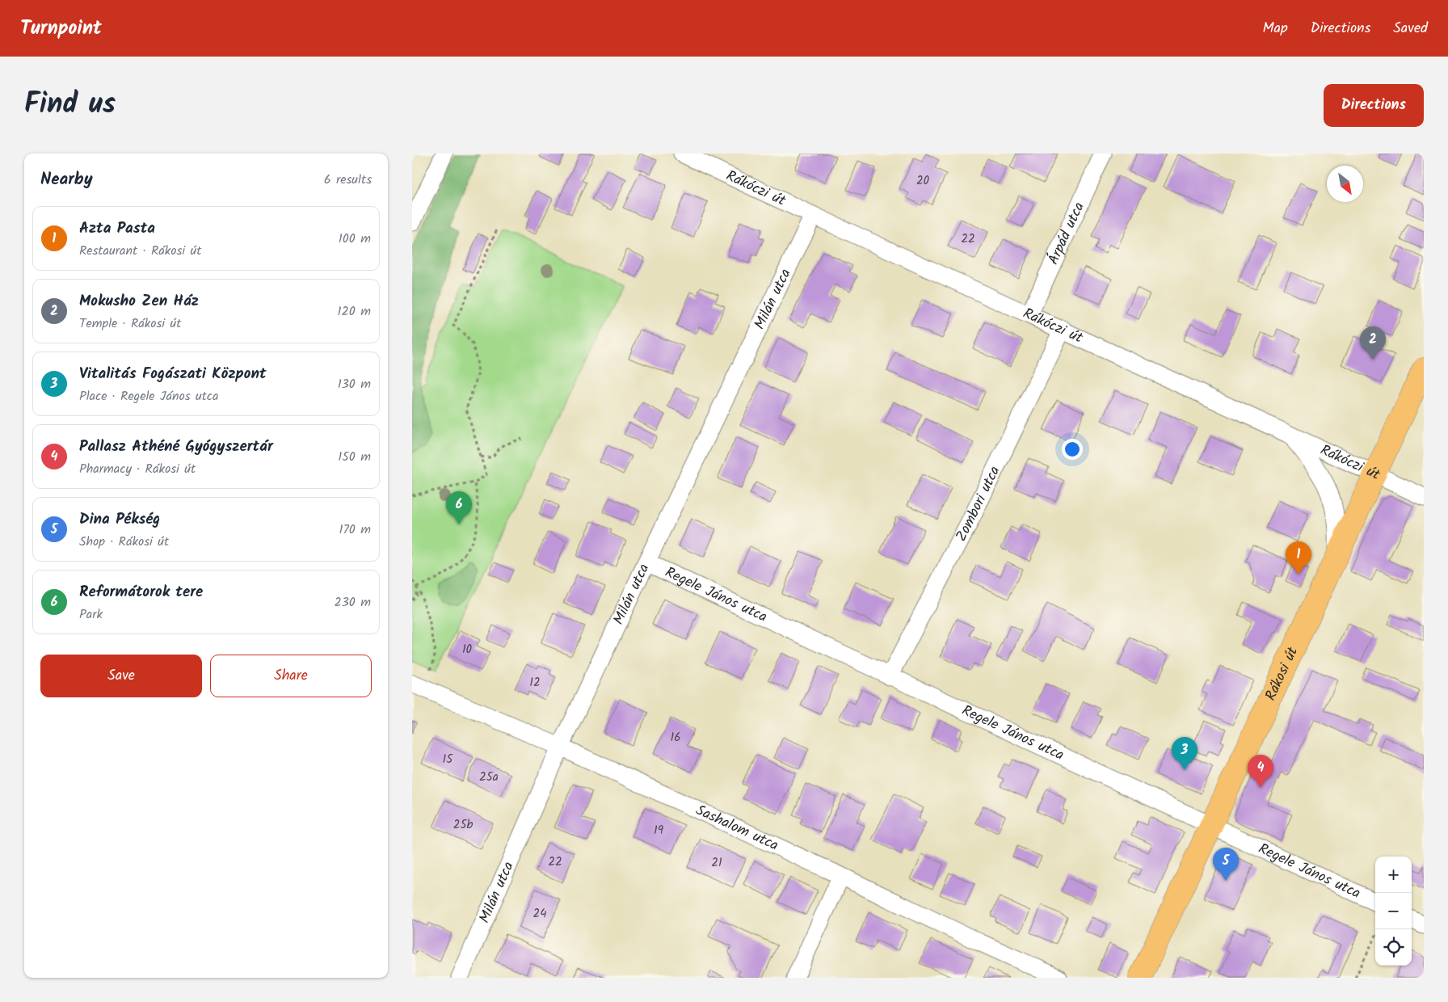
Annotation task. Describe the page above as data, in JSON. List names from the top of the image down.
{
  "streets": {
    "main road": ["Rákosi út"],
    "street": [
      "Rákóczi út",
      "Árpád utca",
      "Milán utca",
      "Zombori utca",
      "Regele János utca",
      "Sashalom utca"
    ]
  },
  "crossings": [
    ["Rákóczi út", "Árpád utca"],
    ["Rákóczi út", "Milán utca"],
    ["Rákóczi út", "Zombori utca"],
    ["Rákóczi út", "Rákosi út"],
    ["Milán utca", "Regele János utca"],
    ["Milán utca", "Sashalom utca"],
    ["Zombori utca", "Regele János utca"],
    ["Regele János utca", "Rákosi út"]
  ],
  "house_numbers": [
    "20",
    "22",
    "10",
    "12",
    "16",
    "15",
    "25a",
    "25b",
    "19",
    "22",
    "21",
    "24"
  ],
  "north": "bottom right",
  "page": {
    "header": "Turnpoint",
    "nav": ["Map", "Directions", "Saved"],
    "title": "Find us",
    "buttons": [
      "Directions",
      ["Save", "Share"]
    ],
    "heading": ["Nearby", "6 results"],
    "list": [
      {
        "mark": "1",
        "name": "Azta Pasta",
        "note": "Restaurant · Rákosi út",
        "value": "100 m"
      },
      {
        "mark": "2",
        "name": "Mokusho Zen Ház",
        "note": "Temple · Rákosi út",
        "value": "120 m"
      },
      {
        "mark": "3",
        "name": "Vitalitás Fogászati Központ",
        "note": "Place · Regele János utca",
        "value": "130 m"
      },
      {
        "mark": "4",
        "name": "Pallasz Athéné Gyógyszertár",
        "note": "Pharmacy · Rákosi út",
        "value": "150 m"
      },
      {
        "mark": "5",
        "name": "Dina Pékség",
        "note": "Shop · Rákosi út",
        "value": "170 m"
      },
      {
        "mark": "6",
        "name": "Reformátorok tere",
        "note": "Park",
        "value": "230 m"
      }
    ],
    "pins": [
      "2",
      "6",
      "1",
      "3",
      "4",
      "5"
    ],
    "map_buttons": ["+", "−"]
  }
}
